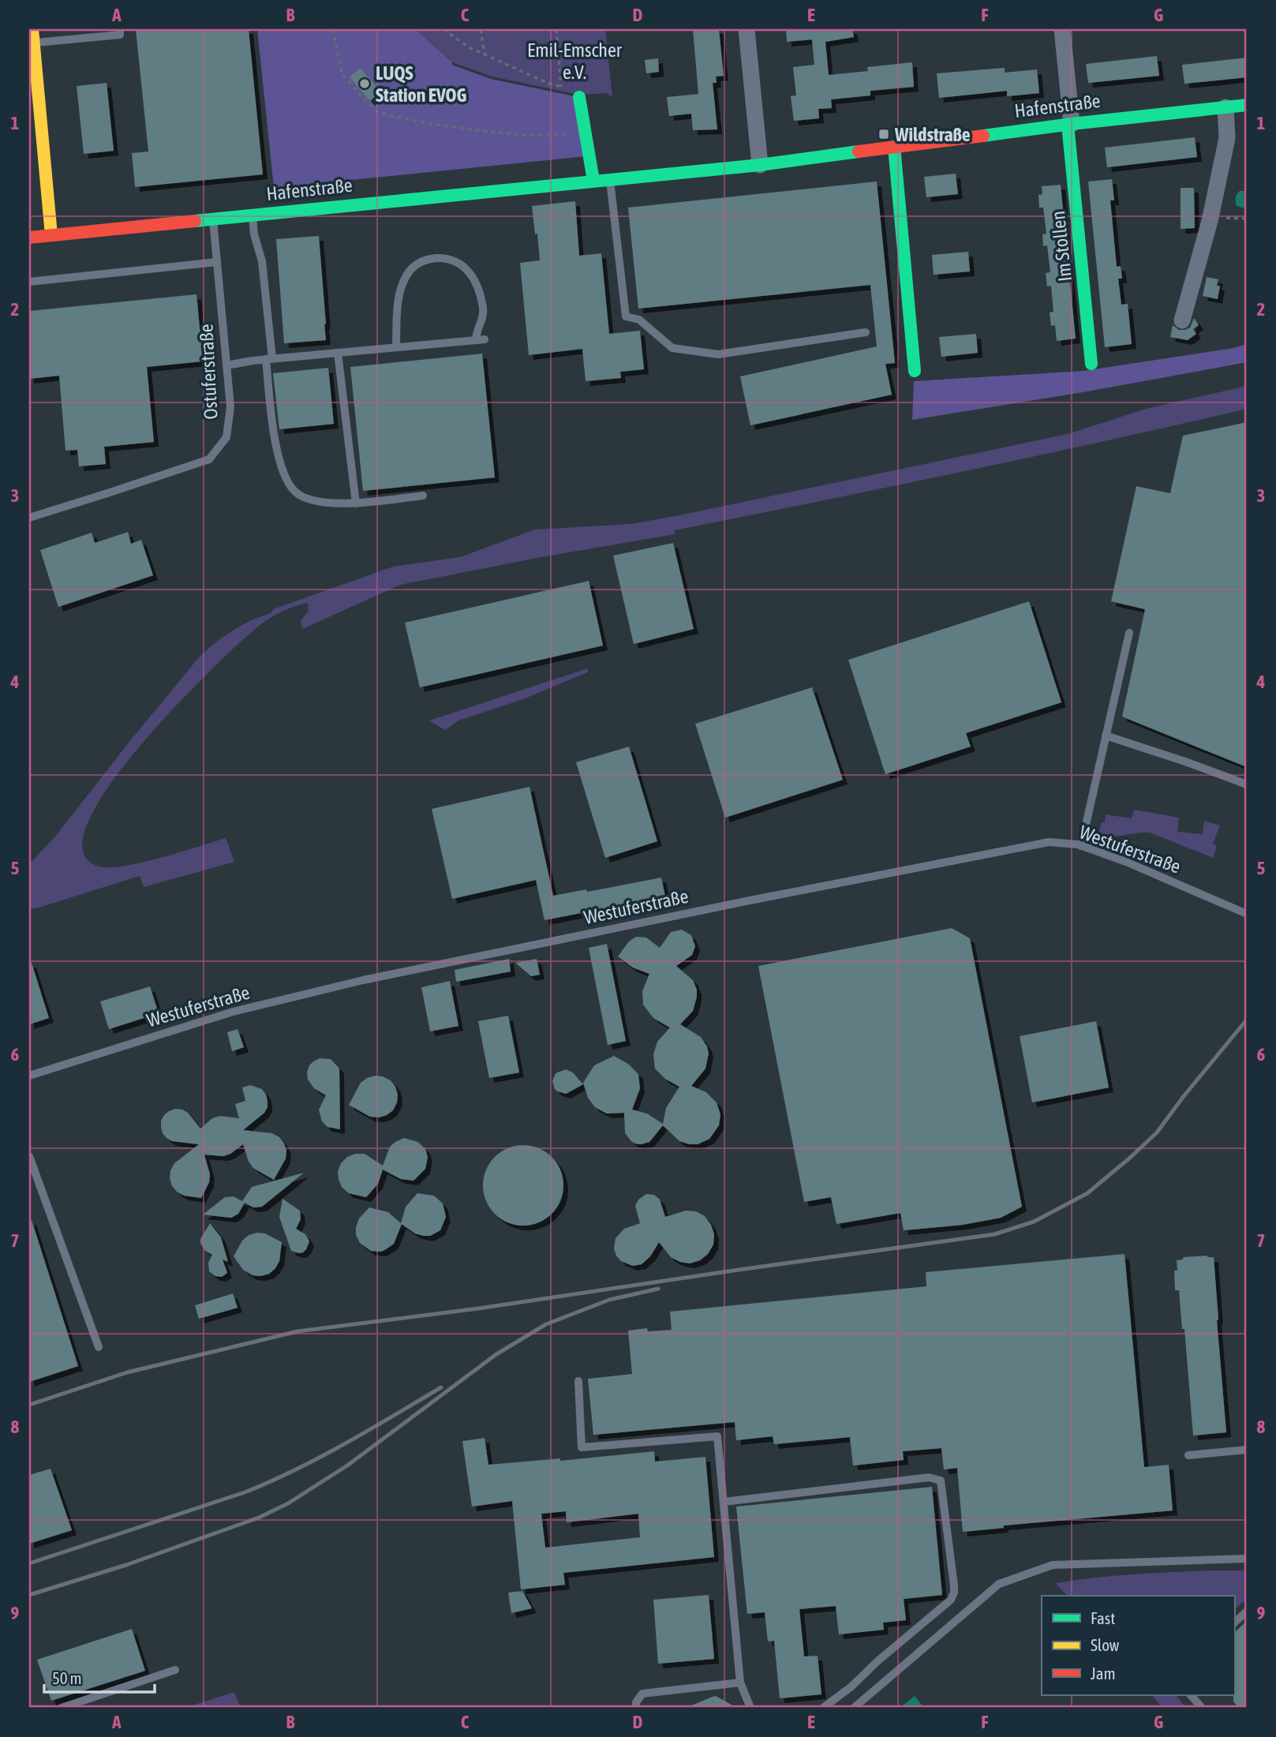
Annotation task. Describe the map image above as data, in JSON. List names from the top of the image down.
{
  "streets": {
    "street": ["Hafenstraße", "Im Stollen"],
    "lane": ["Ostuferstraße", "Westuferstraße"]
  },
  "crossings": [
    ["Hafenstraße", "Im Stollen"],
    ["Hafenstraße", "Ostuferstraße"]
  ],
  "parks": ["Emil-Emscher e.V."],
  "places": {
    "other": ["LUQS Station EVOG"],
    "transit": ["Wildstraße"]
  },
  "legend": ["Fast", "Slow", "Jam"],
  "scale_bar": "50 m",
  "grid": {
    "columns": [
      "A",
      "B",
      "C",
      "D",
      "E",
      "F",
      "G"
    ],
    "rows": [
      "1",
      "2",
      "3",
      "4",
      "5",
      "6",
      "7",
      "8",
      "9"
    ]
  }
}
